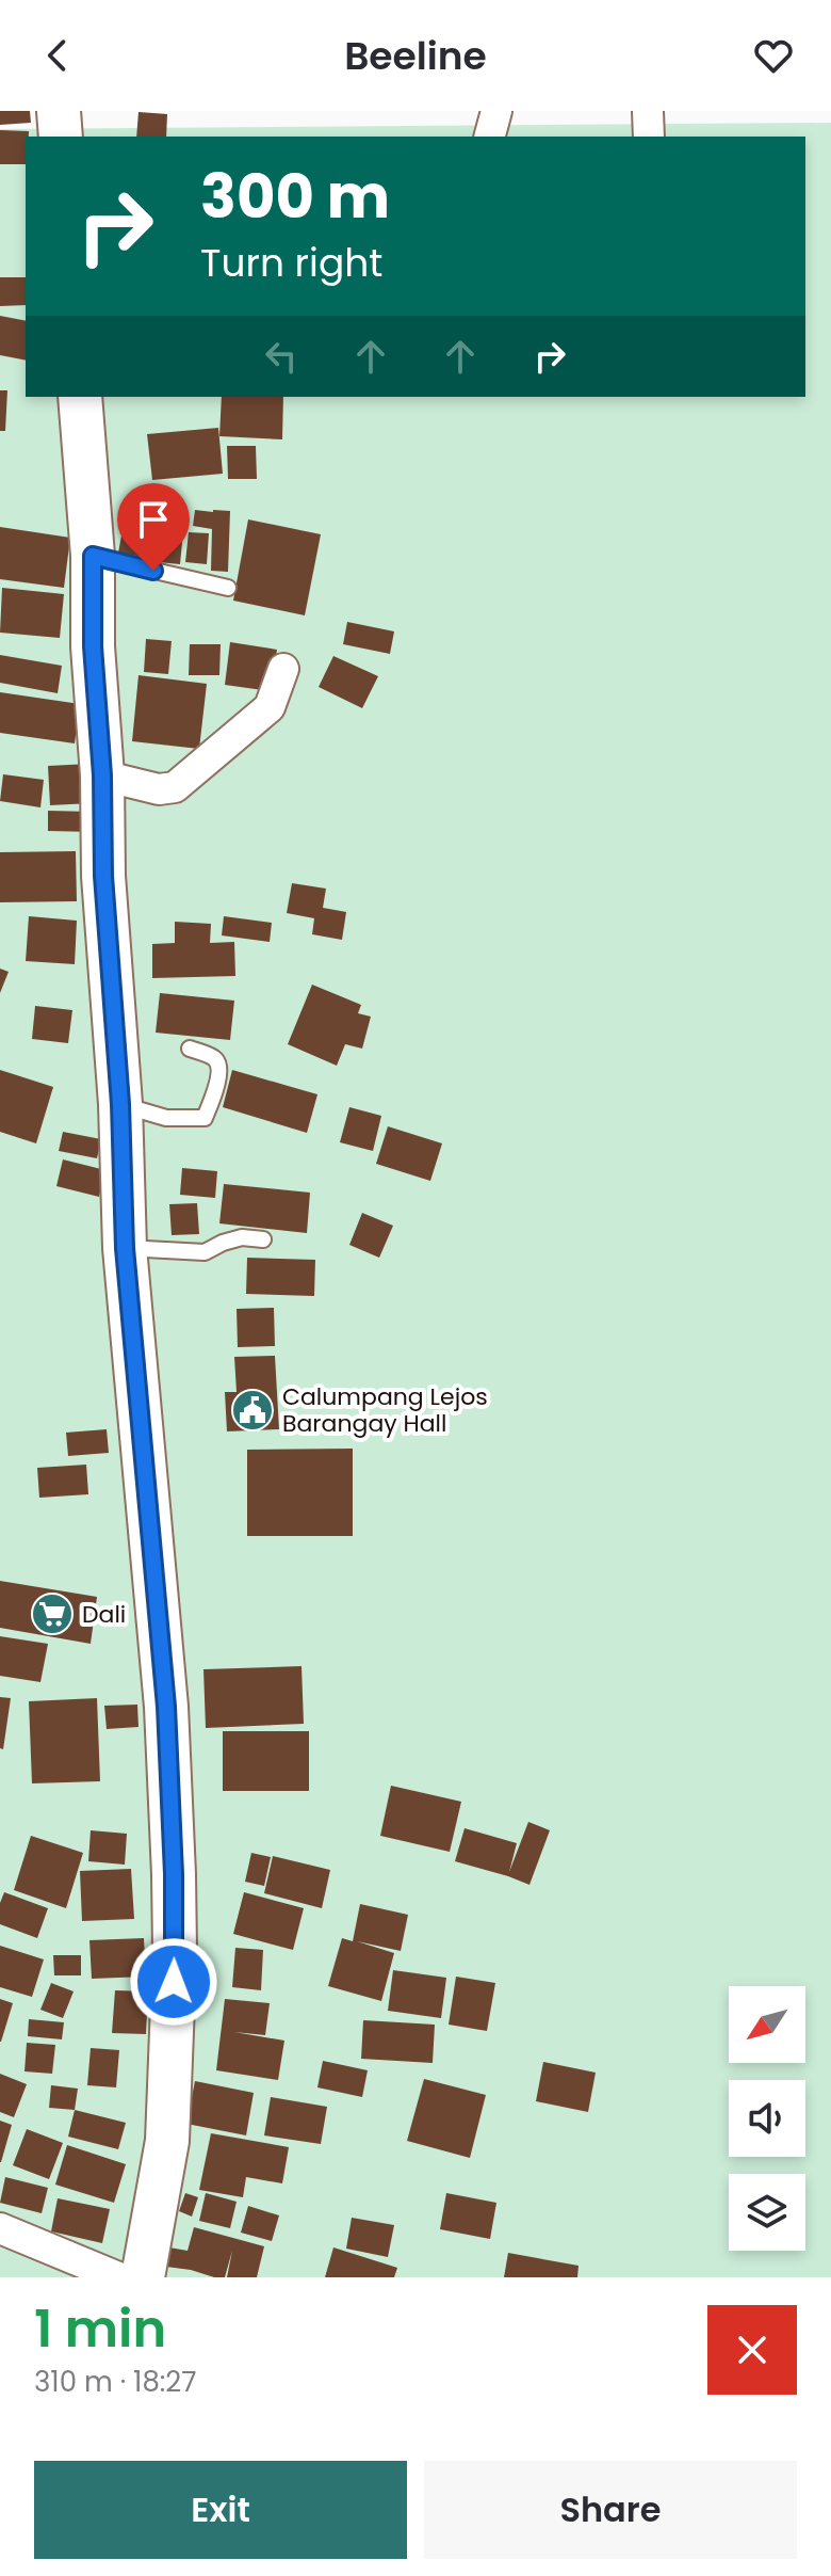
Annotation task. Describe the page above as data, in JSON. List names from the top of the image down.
{
  "places": {
    "public building": ["Calumpang Lejos Barangay Hall"],
    "supermarket": ["Dali"]
  },
  "north": "bottom left",
  "page": {
    "header": "Beeline",
    "turn": ["300 m", "Turn right"],
    "heading": ["1 min", "310 m · 18:27"],
    "buttons": ["Exit", "Share"]
  }
}
